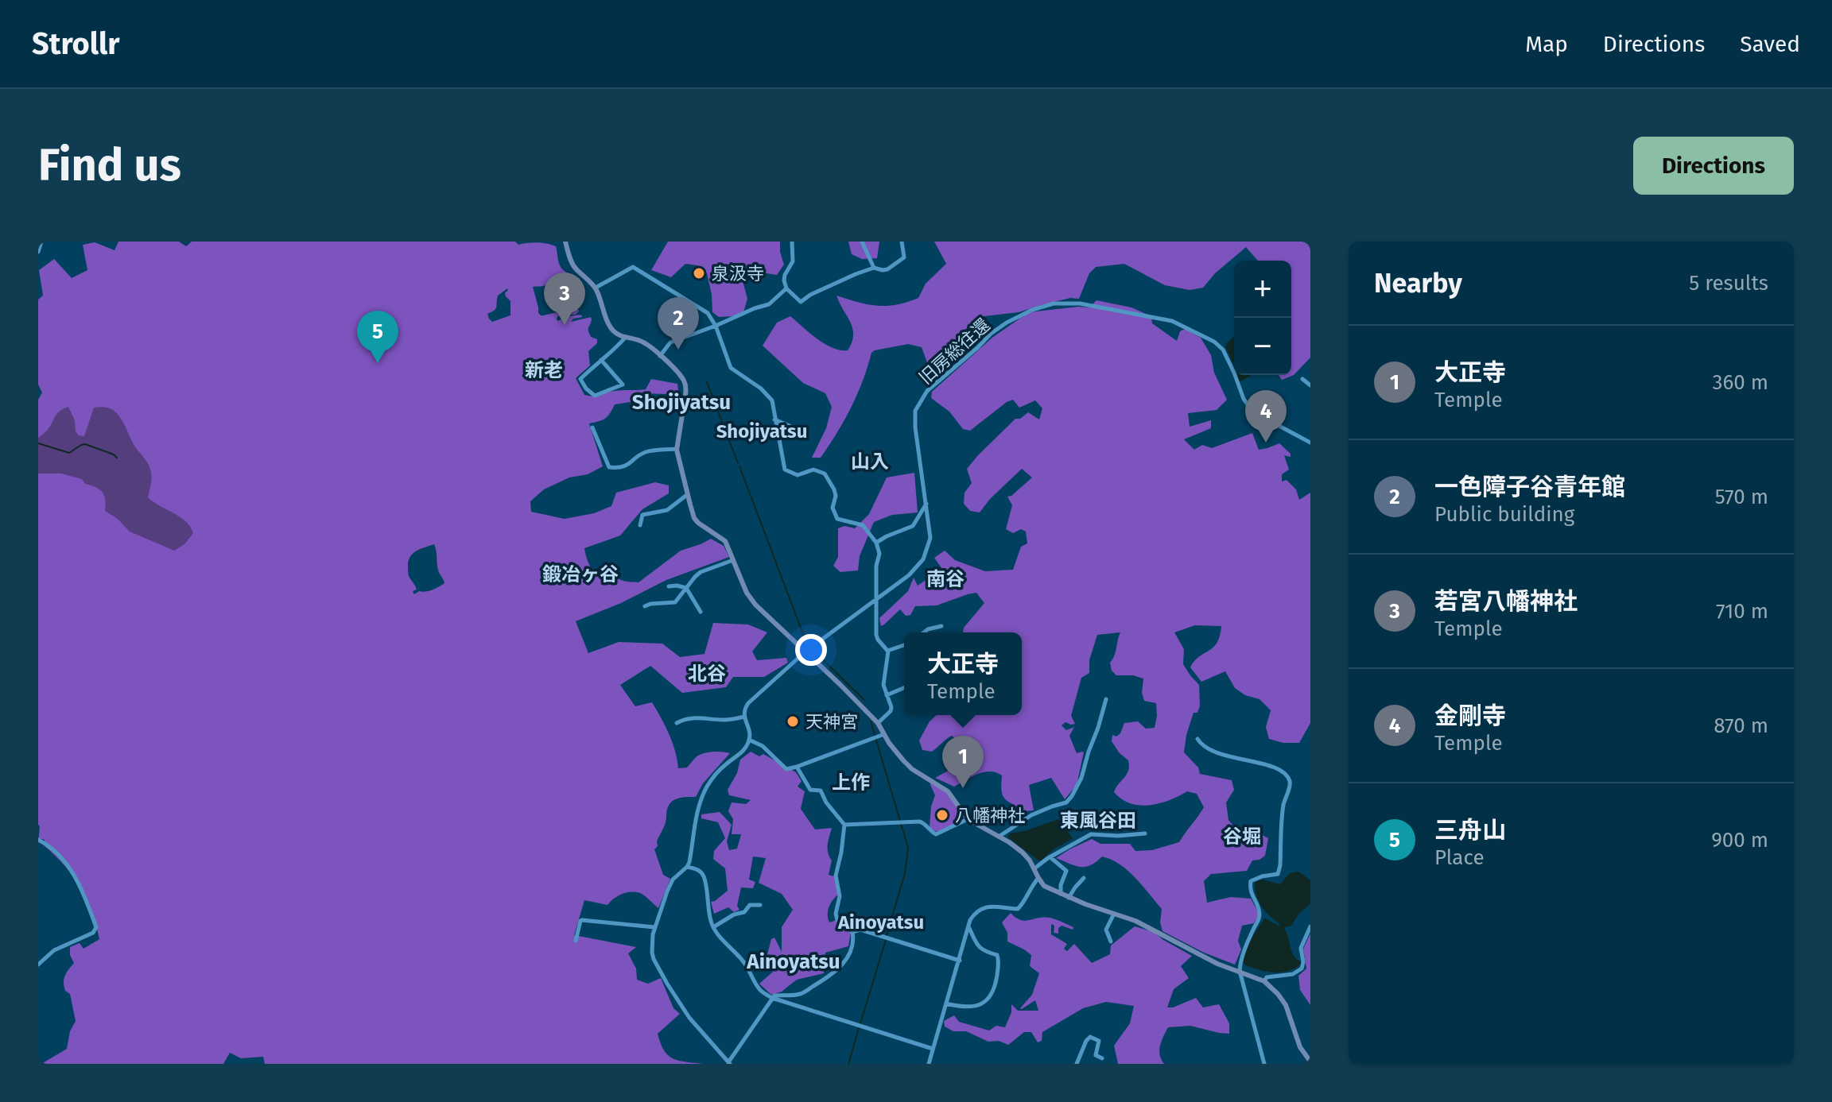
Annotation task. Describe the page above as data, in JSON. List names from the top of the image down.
{
  "streets": {
    "street": ["旧房総往還"]
  },
  "districts": [
    "新老",
    "Shojiyatsu",
    "Shojiyatsu",
    "山入",
    "鍛冶ヶ谷",
    "南谷",
    "北谷",
    "上作",
    "東風谷田",
    "谷堀",
    "Ainoyatsu",
    "Ainoyatsu"
  ],
  "places": ["泉汲寺", "天神宮", "八幡神社"],
  "page": {
    "header": "Strollr",
    "nav": ["Map", "Directions", "Saved"],
    "buttons": "Directions",
    "title": "Find us",
    "heading": ["Nearby", "5 results"],
    "map_buttons": ["+", "−"],
    "pins": [
      "3",
      "2",
      "5",
      "4",
      "1"
    ],
    "list": [
      {
        "mark": "1",
        "name": "大正寺",
        "note": "Temple",
        "value": "360 m"
      },
      {
        "mark": "2",
        "name": "一色障子谷青年館",
        "note": "Public building",
        "value": "570 m"
      },
      {
        "mark": "3",
        "name": "若宮八幡神社",
        "note": "Temple",
        "value": "710 m"
      },
      {
        "mark": "4",
        "name": "金剛寺",
        "note": "Temple",
        "value": "870 m"
      },
      {
        "mark": "5",
        "name": "三舟山",
        "note": "Place",
        "value": "900 m"
      }
    ],
    "popup": ["大正寺", "Temple"]
  }
}
